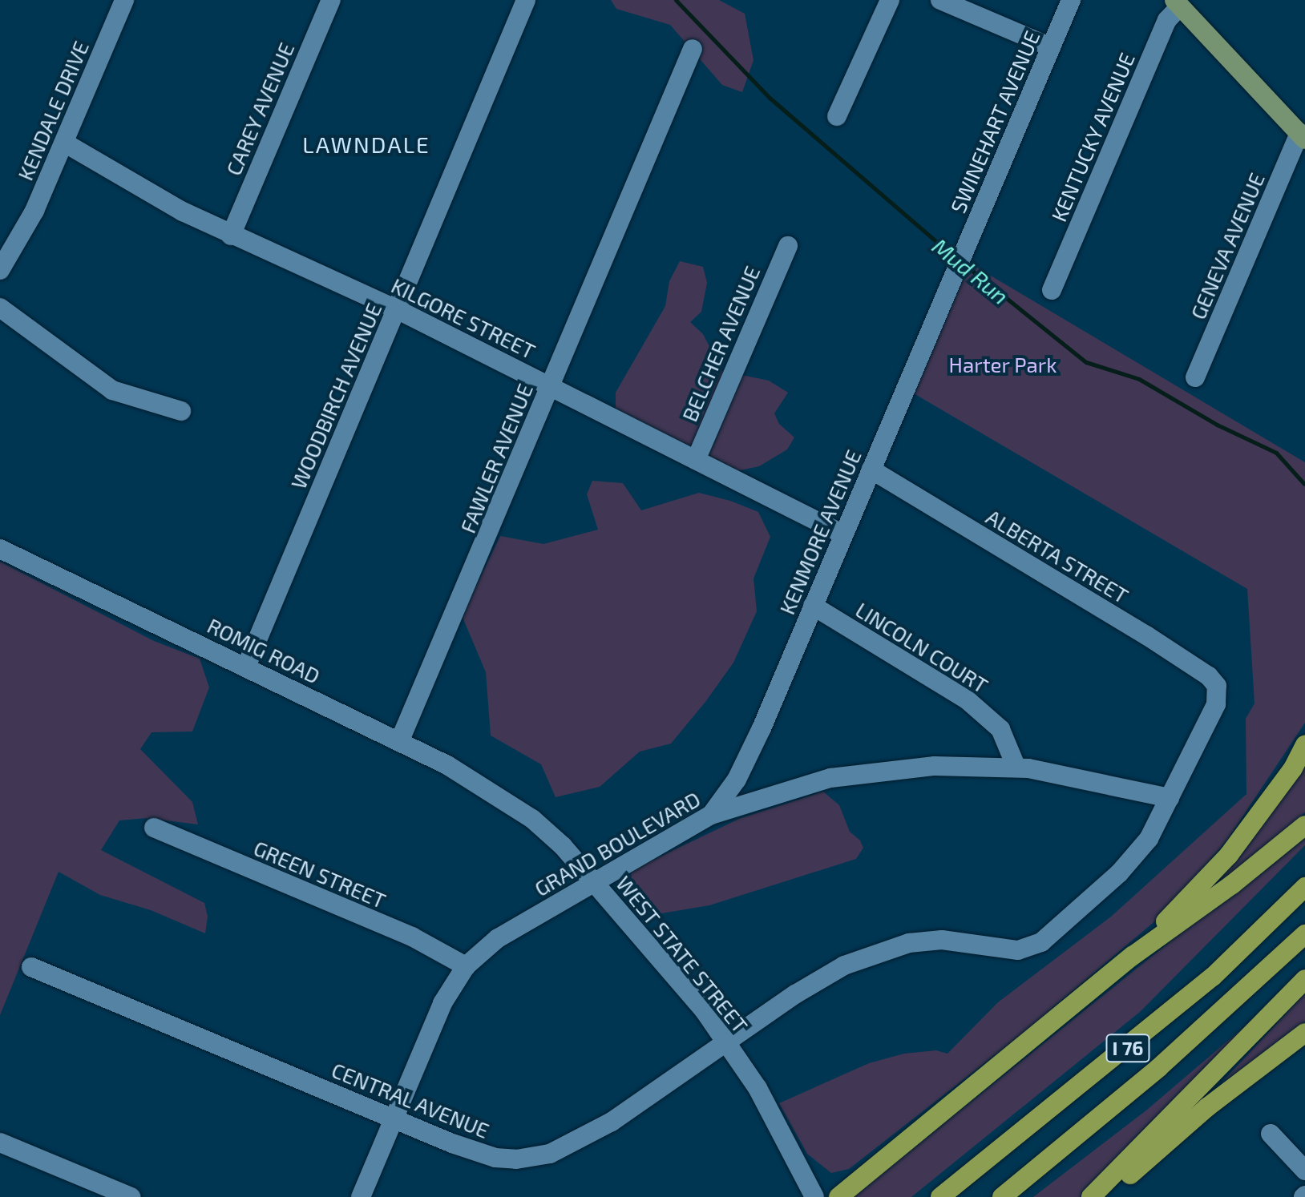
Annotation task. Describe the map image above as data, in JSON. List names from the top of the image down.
{
  "streets": {
    "highway": ["I 76"],
    "street": [
      "CAREY AVENUE",
      "KENDALE DRIVE",
      "SWINEHART AVENUE",
      "KENTUCKY AVENUE",
      "GENEVA AVENUE",
      "KILGORE STREET",
      "BELCHER AVENUE",
      "WOODBIRCH AVENUE",
      "FAWLER AVENUE",
      "KENMORE AVENUE",
      "ALBERTA STREET",
      "LINCOLN COURT",
      "ROMIG ROAD",
      "GRAND BOULEVARD",
      "GREEN STREET",
      "WEST STATE STREET",
      "CENTRAL AVENUE"
    ]
  },
  "crossings": [
    ["CAREY AVENUE", "KILGORE STREET"],
    ["KENDALE DRIVE", "KILGORE STREET"],
    ["SWINEHART AVENUE", "KENMORE AVENUE"],
    ["KILGORE STREET", "BELCHER AVENUE"],
    ["KILGORE STREET", "WOODBIRCH AVENUE"],
    ["KILGORE STREET", "FAWLER AVENUE"],
    ["KILGORE STREET", "KENMORE AVENUE"],
    ["WOODBIRCH AVENUE", "ROMIG ROAD"],
    ["FAWLER AVENUE", "ROMIG ROAD"],
    ["KENMORE AVENUE", "ALBERTA STREET"],
    ["KENMORE AVENUE", "LINCOLN COURT"],
    ["KENMORE AVENUE", "GRAND BOULEVARD"],
    ["ALBERTA STREET", "CENTRAL AVENUE"],
    ["LINCOLN COURT", "GRAND BOULEVARD"],
    ["ROMIG ROAD", "WEST STATE STREET"],
    ["GRAND BOULEVARD", "GREEN STREET"],
    ["GRAND BOULEVARD", "WEST STATE STREET"],
    ["GRAND BOULEVARD", "CENTRAL AVENUE"],
    ["WEST STATE STREET", "CENTRAL AVENUE"]
  ],
  "districts": ["LAWNDALE"],
  "water": ["Mud Run"],
  "parks": ["Harter Park"]
}
